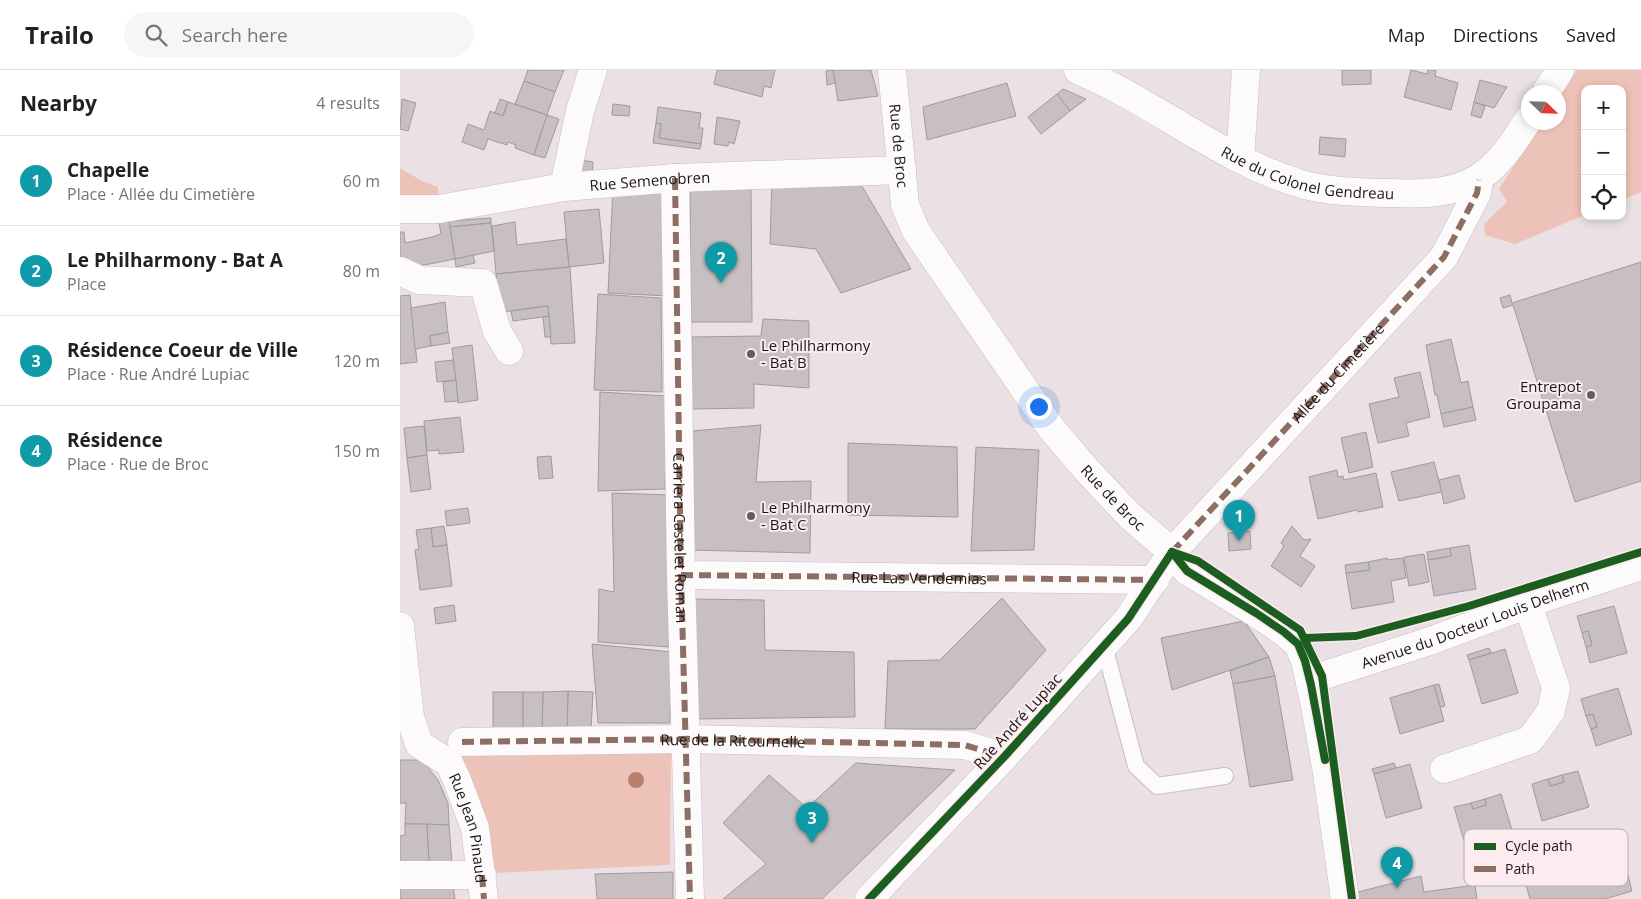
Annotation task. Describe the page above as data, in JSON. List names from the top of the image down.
{
  "streets": {
    "street": [
      "Rue de Broc",
      "Rue du Colonel Gendreau",
      "Rue Semenobren",
      "Allée du Cimetière",
      "Carriera Castelet Roman",
      "Rue Las Vendemias",
      "Avenue du Docteur Louis Delherm",
      "Rue André Lupiac",
      "Rue de la Ritournelle",
      "Rue Jean Pinaud"
    ]
  },
  "crossings": [
    ["Rue de Broc", "Rue Semenobren"],
    ["Rue de Broc", "Allée du Cimetière"],
    ["Rue de Broc", "Avenue du Docteur Louis Delherm"],
    ["Rue de Broc", "Rue André Lupiac"],
    ["Rue du Colonel Gendreau", "Allée du Cimetière"],
    ["Rue Semenobren", "Carriera Castelet Roman"],
    ["Allée du Cimetière", "Rue André Lupiac"],
    ["Carriera Castelet Roman", "Rue Las Vendemias"],
    ["Carriera Castelet Roman", "Rue de la Ritournelle"],
    ["Rue Las Vendemias", "Rue André Lupiac"],
    ["Rue André Lupiac", "Rue de la Ritournelle"]
  ],
  "places": ["Le Philharmony - Bat B", "Entrepot Groupama", "Le Philharmony - Bat C"],
  "legend": ["Cycle path", "Path"],
  "north": "bottom right",
  "page": {
    "header": "Trailo",
    "search": "Search here",
    "nav": ["Map", "Directions", "Saved"],
    "heading": ["Nearby", "4 results"],
    "map_buttons": ["+", "−"],
    "list": [
      {
        "mark": "1",
        "name": "Chapelle",
        "note": "Place · Allée du Cimetière",
        "value": "60 m"
      },
      {
        "mark": "2",
        "name": "Le Philharmony - Bat A",
        "note": "Place",
        "value": "80 m"
      },
      {
        "mark": "3",
        "name": "Résidence Coeur de Ville",
        "note": "Place · Rue André Lupiac",
        "value": "120 m"
      },
      {
        "mark": "4",
        "name": "Résidence",
        "note": "Place · Rue de Broc",
        "value": "150 m"
      }
    ],
    "pins": [
      "2",
      "1",
      "3",
      "4"
    ]
  }
}
